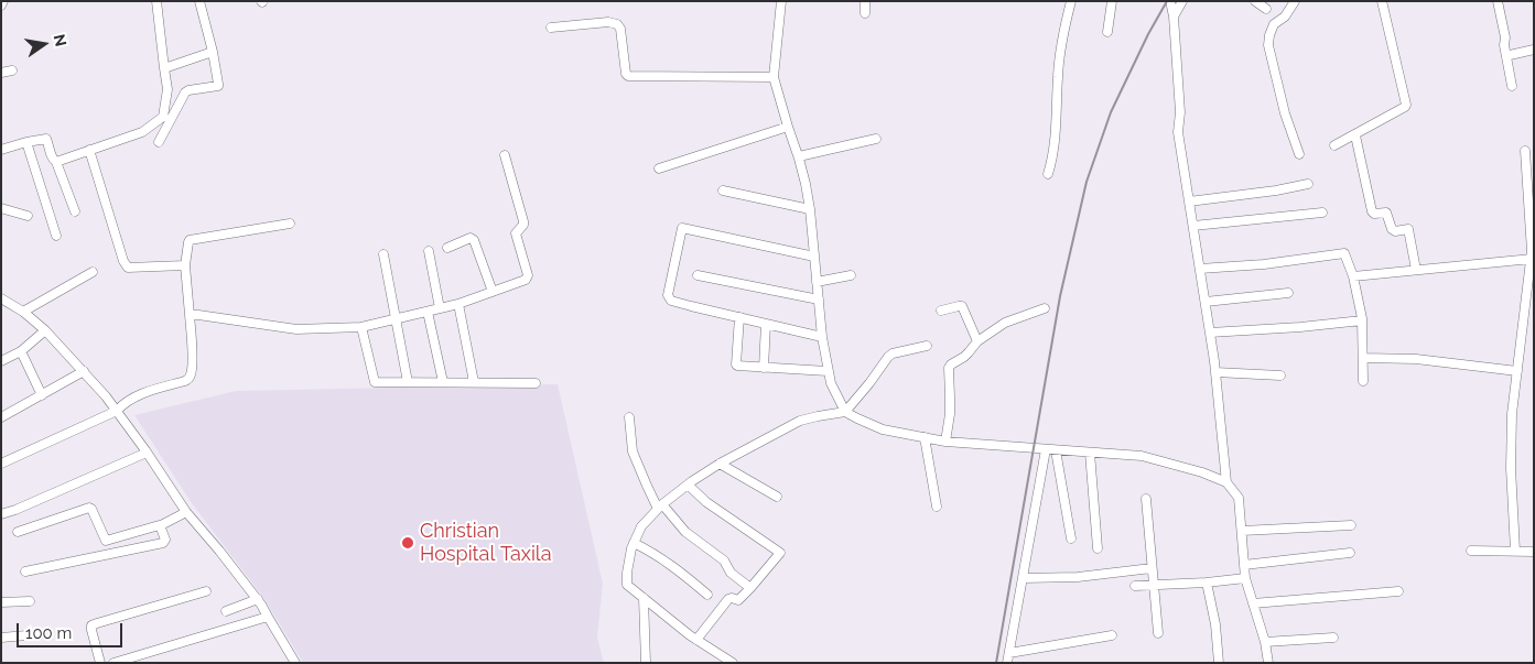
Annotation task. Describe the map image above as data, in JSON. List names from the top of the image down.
{
  "places": ["Christian Hospital Taxila"],
  "scale_bar": "100 m",
  "north": "right"
}
